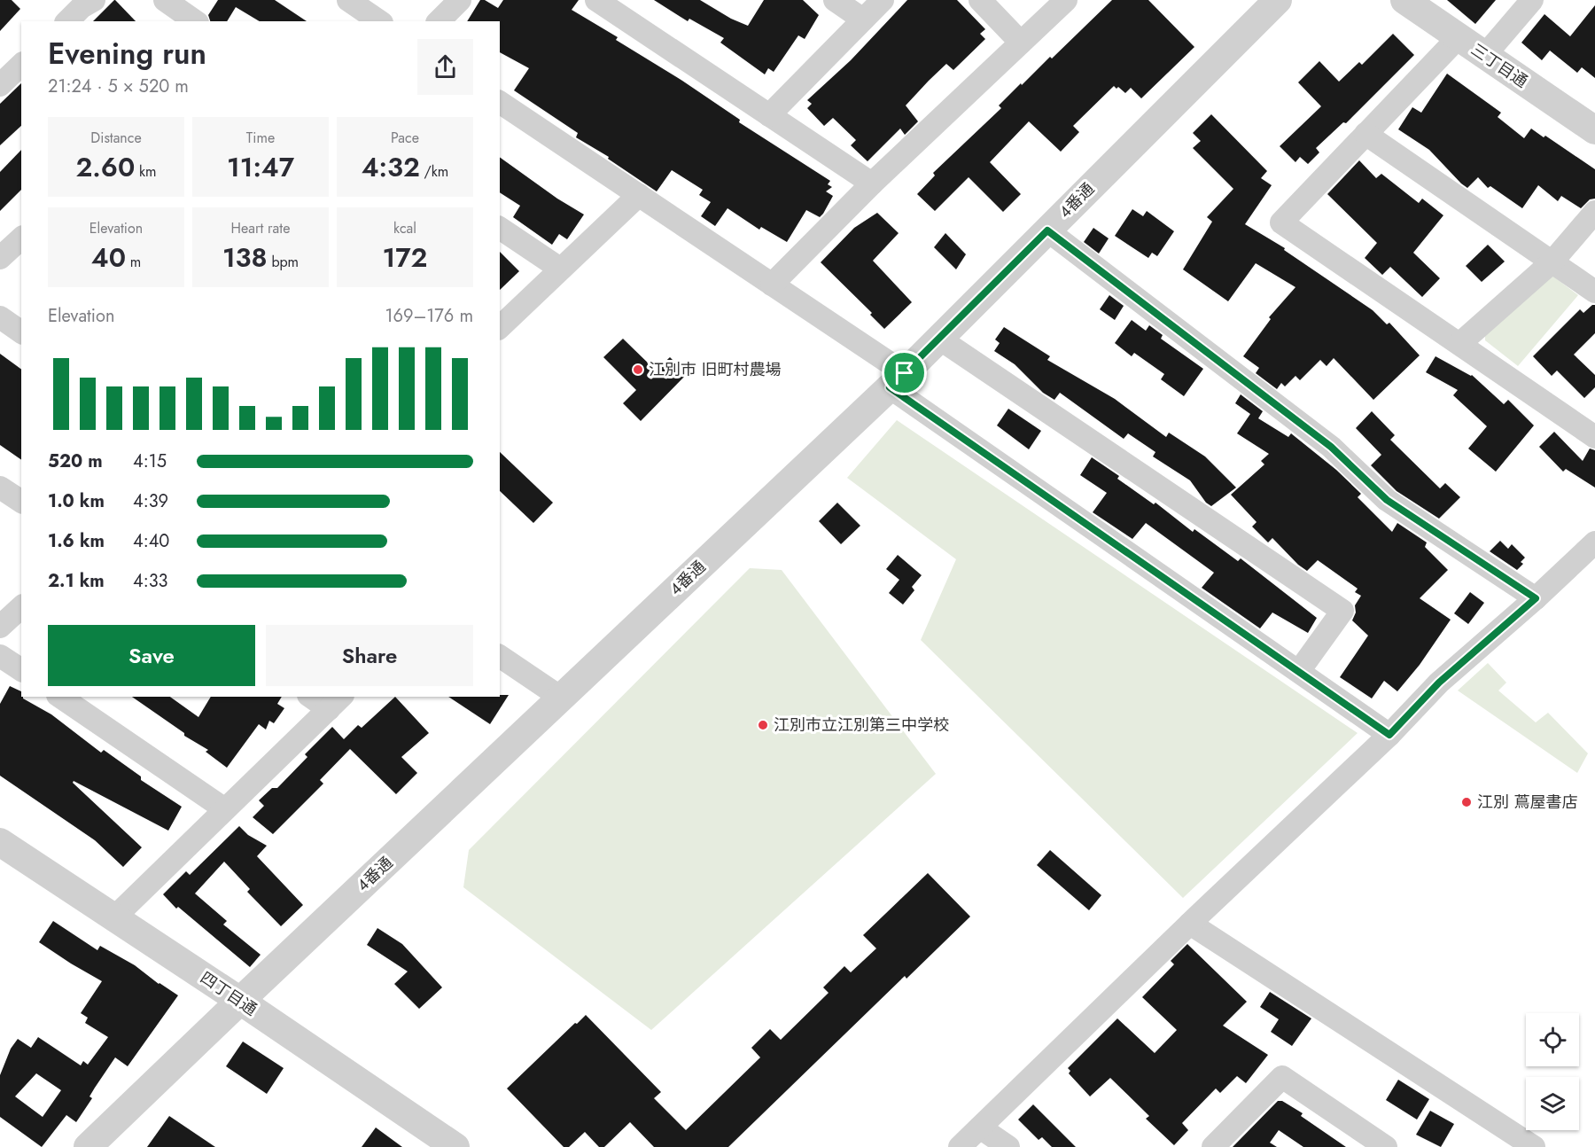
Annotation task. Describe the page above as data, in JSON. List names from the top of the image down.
{
  "streets": {
    "street": ["三丁目通", "4番通", "四丁目通"]
  },
  "crossings": [
    ["4番通", "四丁目通"]
  ],
  "places": ["江別市 旧町村農場", "江別市立江別第三中学校", "江別 蔦屋書店"],
  "page": {
    "heading": ["Evening run", "21:24 · 5 × 520 m"],
    "stats": [
      ["Distance", "2.60 km"],
      ["Time", "11:47"],
      ["Pace", "4:32 /km"],
      ["Elevation", "40 m"],
      ["Heart rate", "138 bpm"],
      ["kcal", "172"]
    ],
    "chart": ["Elevation", "169–176 m"],
    "list": [
      {
        "name": "520 m",
        "note": "4:15"
      },
      {
        "name": "1.0 km",
        "note": "4:39"
      },
      {
        "name": "1.6 km",
        "note": "4:40"
      },
      {
        "name": "2.1 km",
        "note": "4:33"
      }
    ],
    "buttons": ["Save", "Share"]
  }
}
